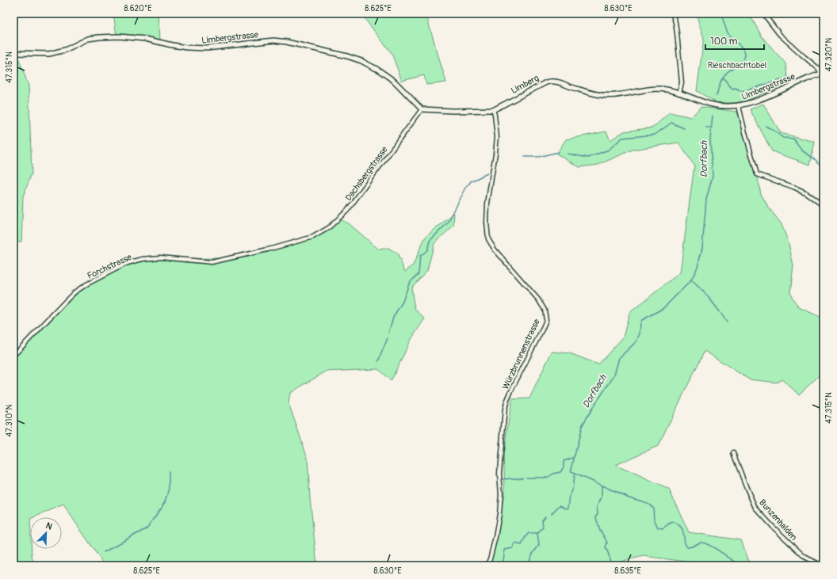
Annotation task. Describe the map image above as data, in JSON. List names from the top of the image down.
{
  "streets": {
    "street": [
      "Limbergstrasse",
      "Limberg",
      "Dachsbergstrasse",
      "Forchstrasse",
      "Würzbrunnenstrasse",
      "Bunzenhalden"
    ]
  },
  "crossings": [
    ["Limbergstrasse", "Limberg"],
    ["Limbergstrasse", "Dachsbergstrasse"],
    ["Limberg", "Dachsbergstrasse"],
    ["Limberg", "Würzbrunnenstrasse"],
    ["Dachsbergstrasse", "Forchstrasse"]
  ],
  "water": ["Dorfbach"],
  "parks": ["Rieschbachtobel"],
  "scale_bar": "100 m",
  "north": "top right",
  "coordinates": [
    "8.620°E",
    "8.625°E",
    "8.630°E",
    "47.320°N",
    "47.315°N",
    "47.310°N",
    "8.635°E"
  ]
}
